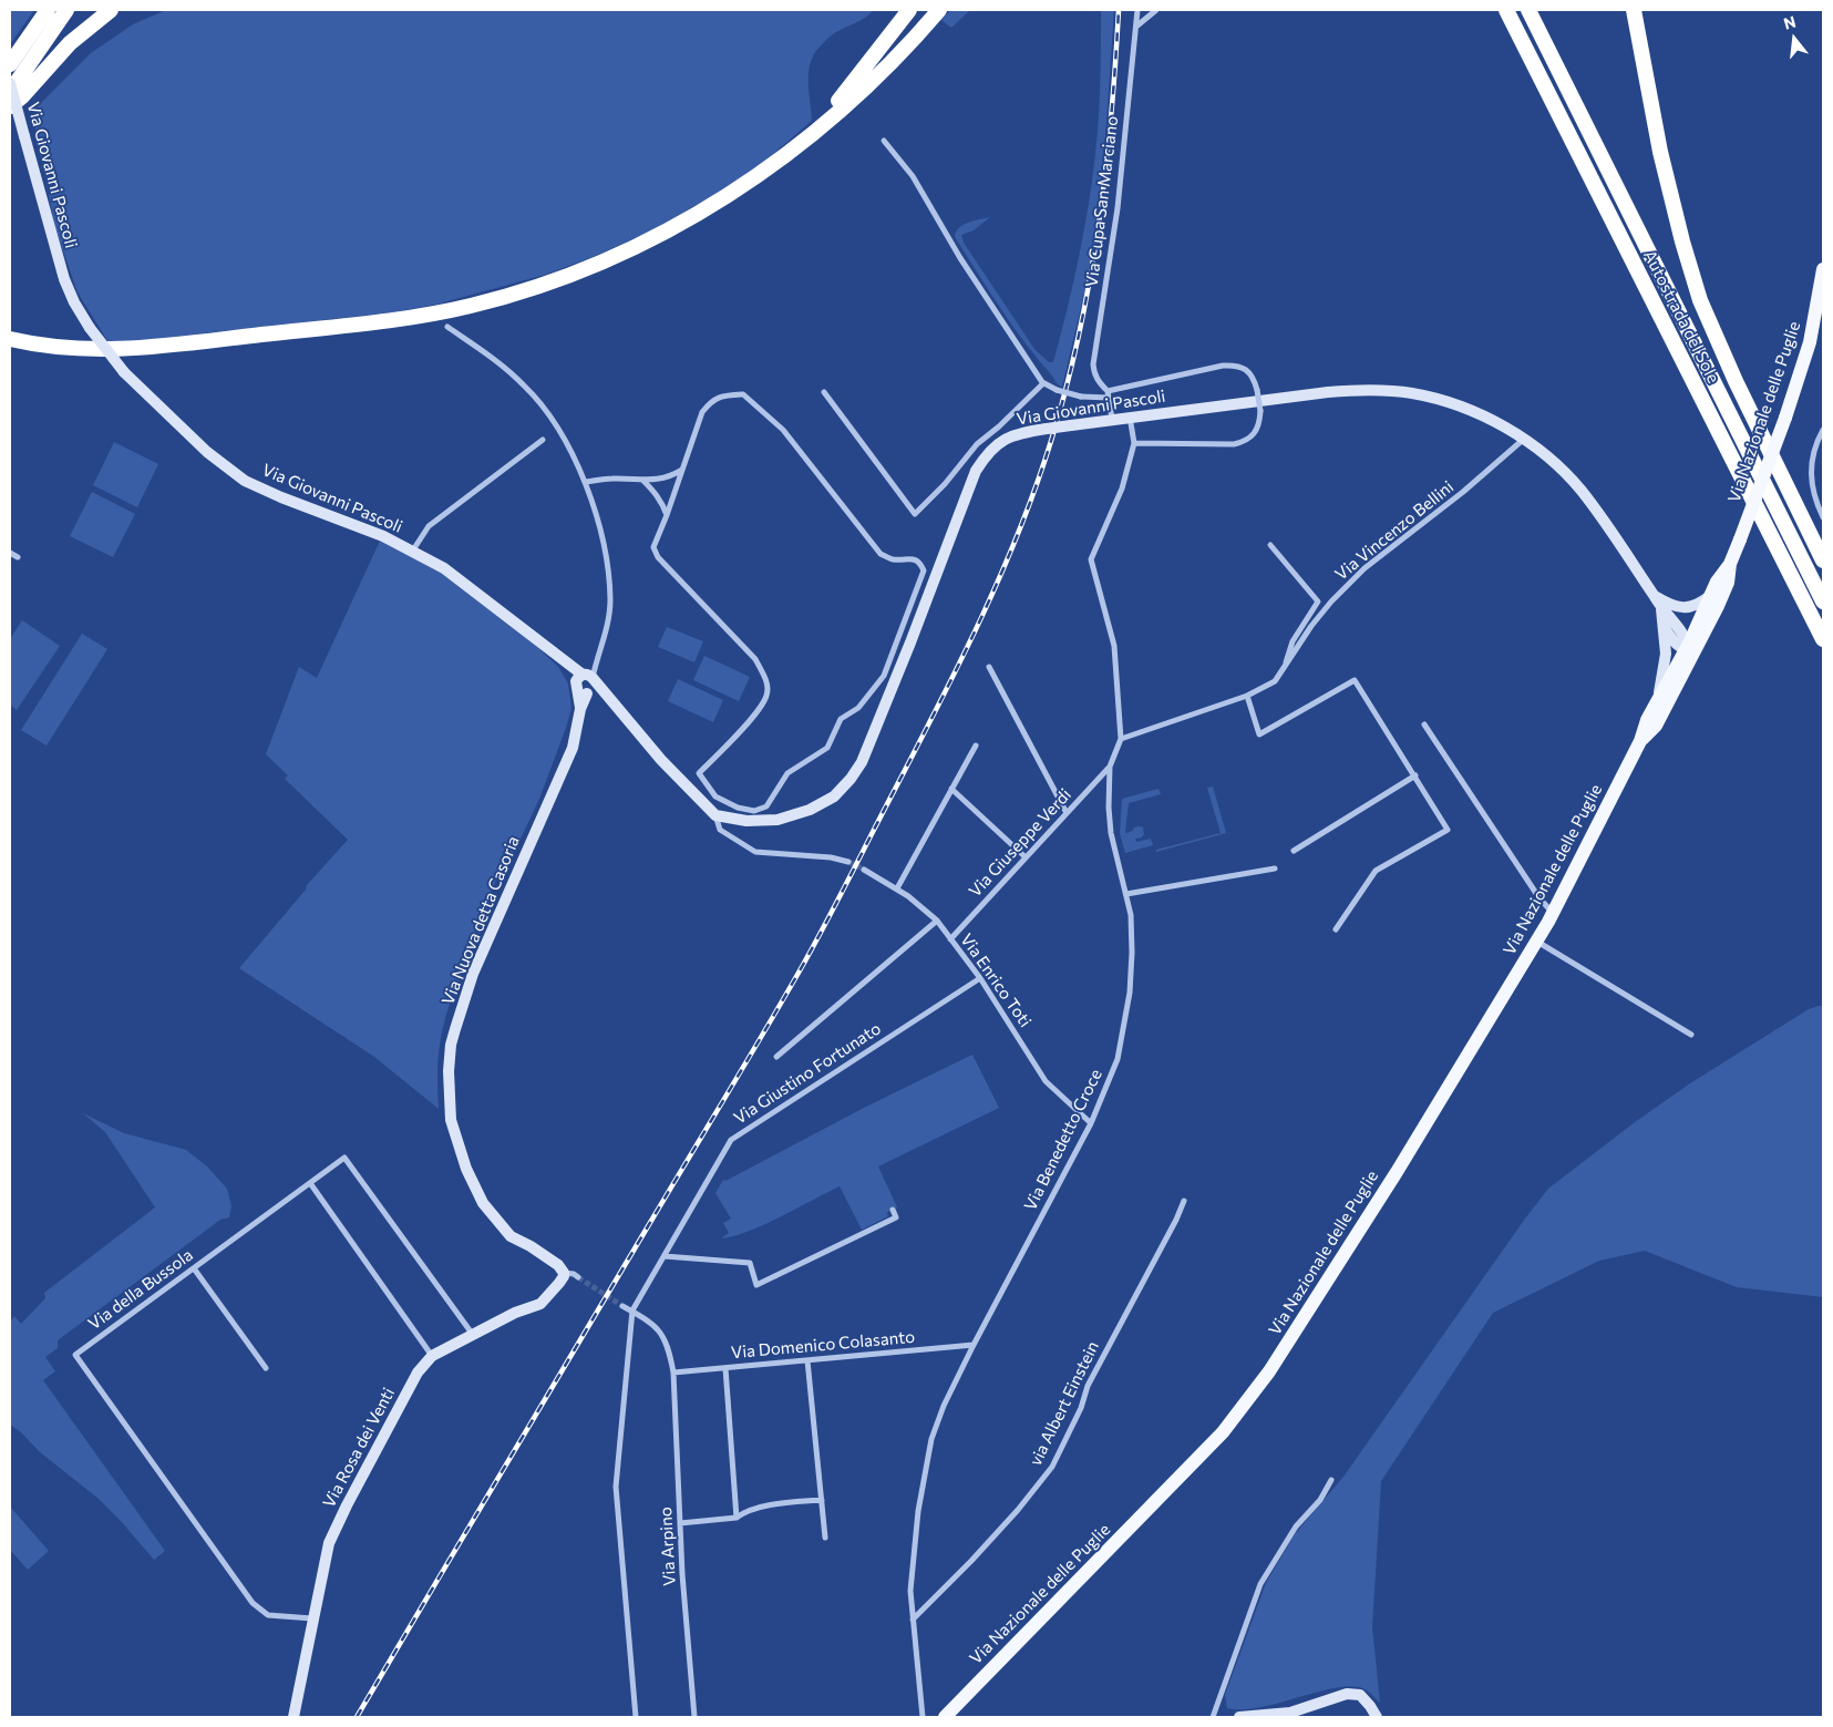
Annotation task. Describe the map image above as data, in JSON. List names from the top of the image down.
{
  "streets": {
    "highway": ["Autostrada del Sole"],
    "main road": ["Via Nazionale delle Puglie"],
    "street": [
      "Via Giovanni Pascoli",
      "Via Cupa San Marciano",
      "Via Vincenzo Bellini",
      "Via Giuseppe Verdi",
      "Via Nuova detta Casoria",
      "Via Enrico Toti",
      "Via Giustino Fortunato",
      "Via Benedetto Croce",
      "Via della Bussola",
      "Via Domenico Colasanto",
      "via Albert Einstein",
      "Via Rosa dei Venti",
      "Via Arpino"
    ]
  },
  "crossings": [
    ["Via Giovanni Pascoli", "Via Nazionale delle Puglie"],
    ["Via Giovanni Pascoli", "Via Vincenzo Bellini"],
    ["Via Giovanni Pascoli", "Via Nuova detta Casoria"],
    ["Via Giovanni Pascoli", "Via Benedetto Croce"],
    ["Via Vincenzo Bellini", "Via Benedetto Croce"],
    ["Via Giuseppe Verdi", "Via Enrico Toti"],
    ["Via Giuseppe Verdi", "Via Benedetto Croce"],
    ["Via Nuova detta Casoria", "Via Rosa dei Venti"],
    ["Via Enrico Toti", "Via Giustino Fortunato"],
    ["Via Enrico Toti", "Via Benedetto Croce"],
    ["Via Giustino Fortunato", "Via Arpino"],
    ["Via Benedetto Croce", "Via Domenico Colasanto"],
    ["Via Benedetto Croce", "via Albert Einstein"],
    ["Via della Bussola", "Via Rosa dei Venti"],
    ["Via Domenico Colasanto", "Via Arpino"]
  ],
  "north": "top"
}
